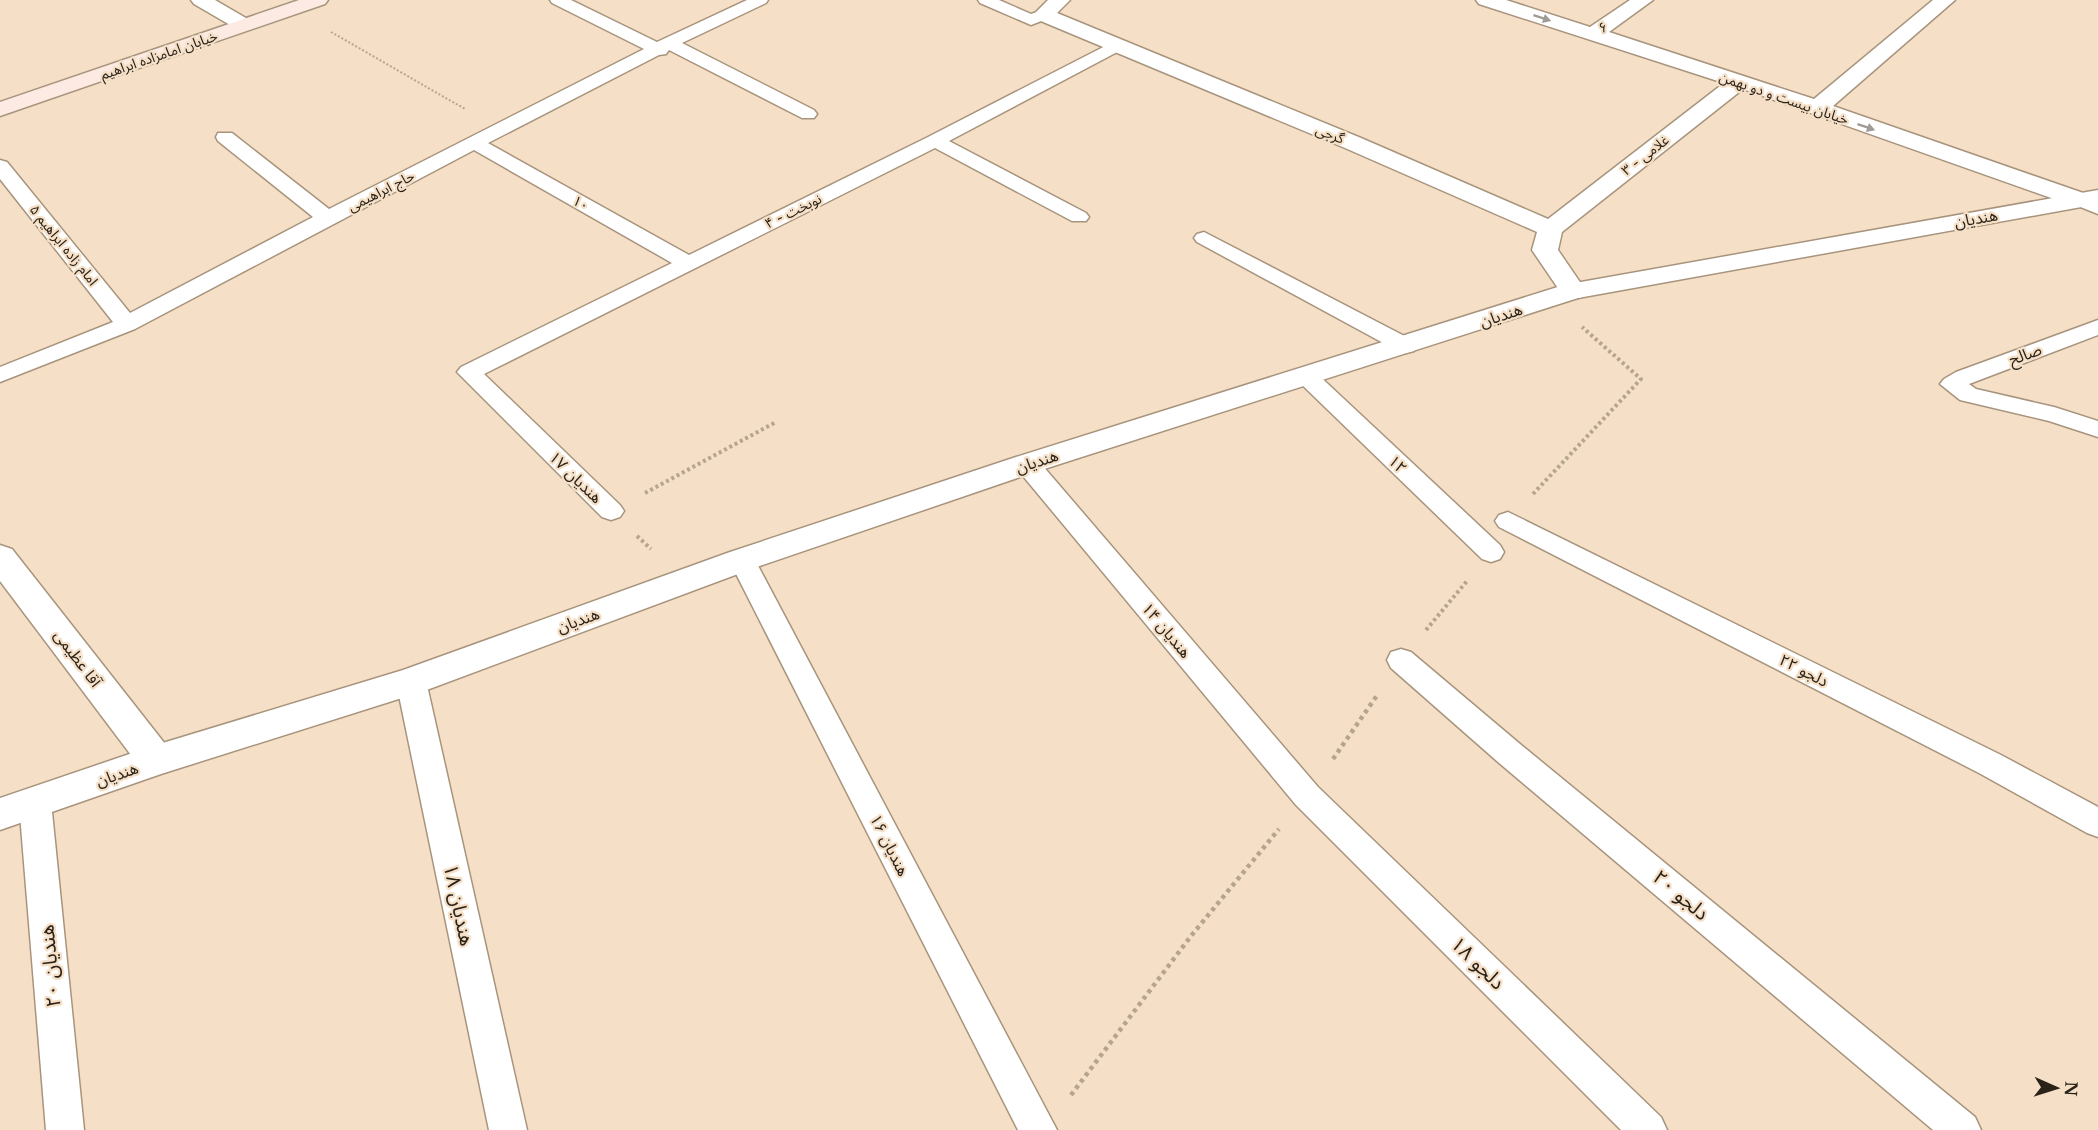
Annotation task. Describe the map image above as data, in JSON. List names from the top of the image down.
{
  "streets": {
    "main road": ["خیابان امامزاده ابراهیم"],
    "street": [
      "۶",
      "خیابان بیست و دو بهمن",
      "گرجی",
      "۳ - غلامی",
      "هندیان",
      "آقا عظیمی"
    ],
    "lane": [
      "حاج ابراهیمی",
      "۱۰",
      "۴ - نوبخت",
      "امام زاده ابراهیم ۵",
      "صالح",
      "۱۲",
      "هندیان ۱۷",
      "هندیان ۱۴",
      "دلجو ۲۲",
      "هندیان ۱۶",
      "دلجو ۲۰",
      "هندیان ۱۸",
      "دلجو ۱۸",
      "هندیان ۲۰"
    ]
  },
  "crossings": [
    ["۶", "خیابان بیست و دو بهمن"],
    ["خیابان بیست و دو بهمن", "۳ - غلامی"],
    ["خیابان بیست و دو بهمن", "هندیان"],
    ["گرجی", "۳ - غلامی"],
    ["گرجی", "۴ - نوبخت"],
    ["حاج ابراهیمی", "۱۰"],
    ["حاج ابراهیمی", "امام زاده ابراهیم ۵"],
    ["۱۰", "۴ - نوبخت"],
    ["۴ - نوبخت", "هندیان ۱۷"],
    ["هندیان", "۱۲"],
    ["هندیان", "هندیان ۱۷"],
    ["هندیان", "هندیان ۱۴"],
    ["هندیان", "آقا عظیمی"],
    ["هندیان", "هندیان ۱۶"],
    ["هندیان", "هندیان ۱۸"],
    ["هندیان", "هندیان ۲۰"],
    ["هندیان ۱۴", "دلجو ۱۸"]
  ],
  "one_way": ["خیابان بیست و دو بهمن"],
  "north": "right"
}
